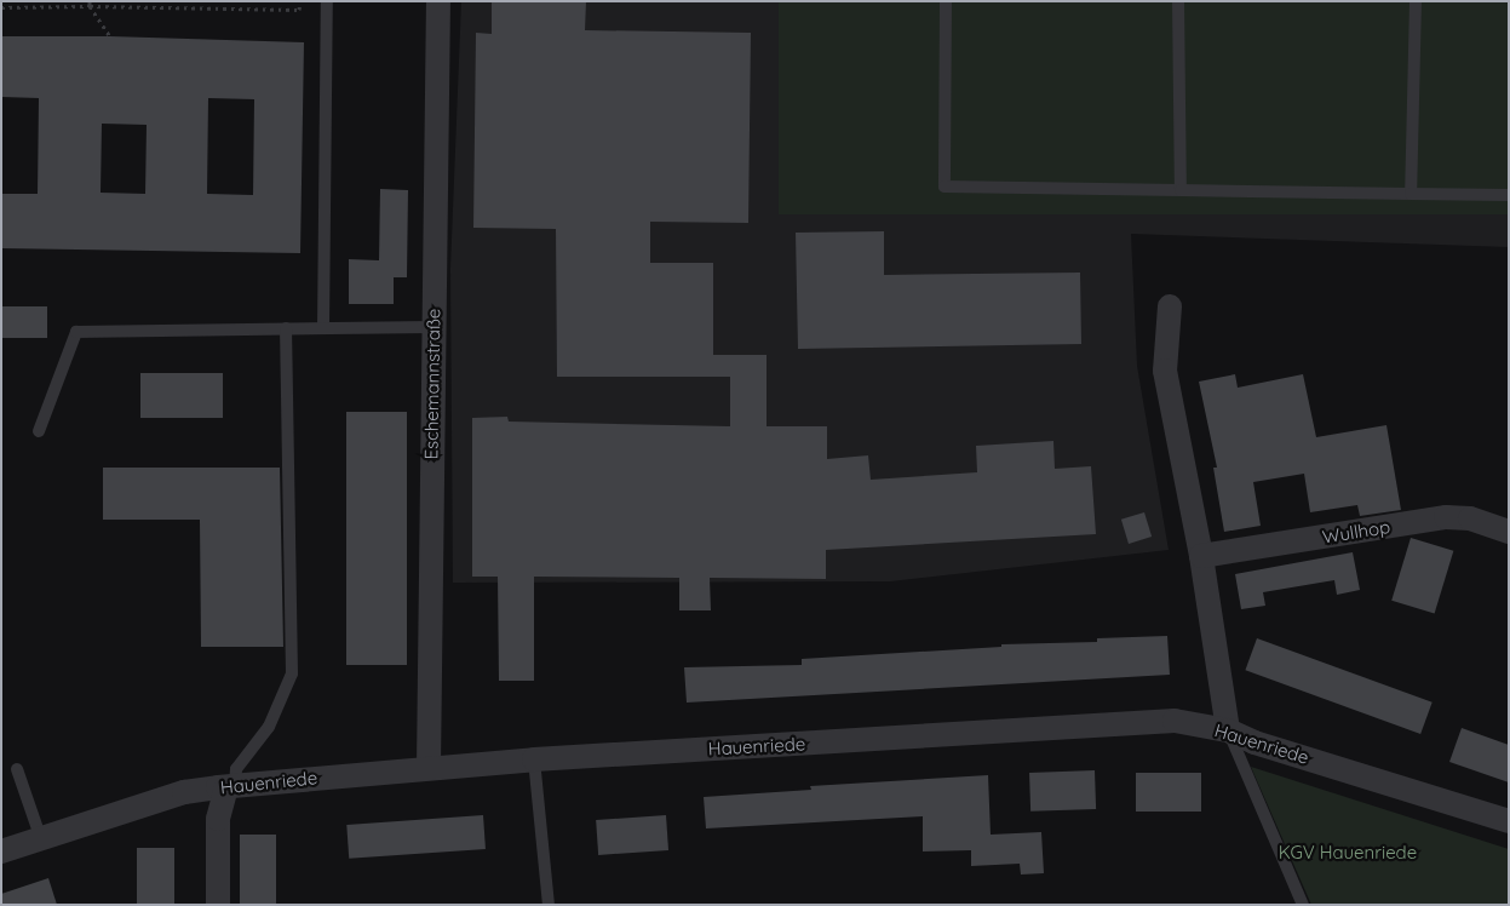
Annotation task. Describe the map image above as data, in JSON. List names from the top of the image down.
{
  "streets": {
    "street": ["Eschemannstraße", "Wullhop", "Hauenriede"]
  },
  "crossings": [
    ["Eschemannstraße", "Hauenriede"]
  ],
  "parks": ["KGV Hauenriede"]
}
